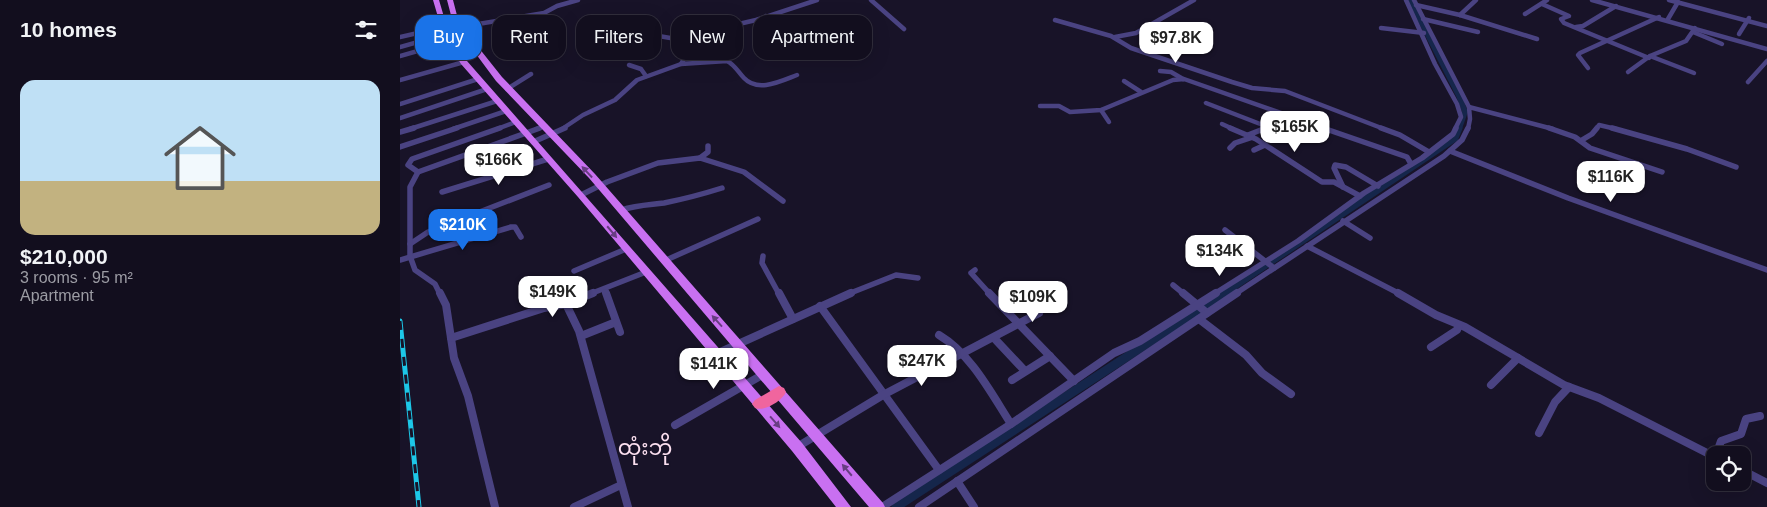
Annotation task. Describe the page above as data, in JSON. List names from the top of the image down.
{
  "districts": ["ထုံးဘို"],
  "page": {
    "heading": "10 homes",
    "chip": [
      "Buy",
      "Rent",
      "Filters",
      "New",
      "Apartment"
    ],
    "price": [
      "$97.8K",
      "$165K",
      "$166K",
      "$116K",
      "$210K",
      "$134K",
      "$149K",
      "$109K",
      "$247K",
      "$141K"
    ],
    "list": [
      {
        "name": "$210,000",
        "note": "3 rooms · 95 m² · Apartment"
      }
    ]
  }
}
